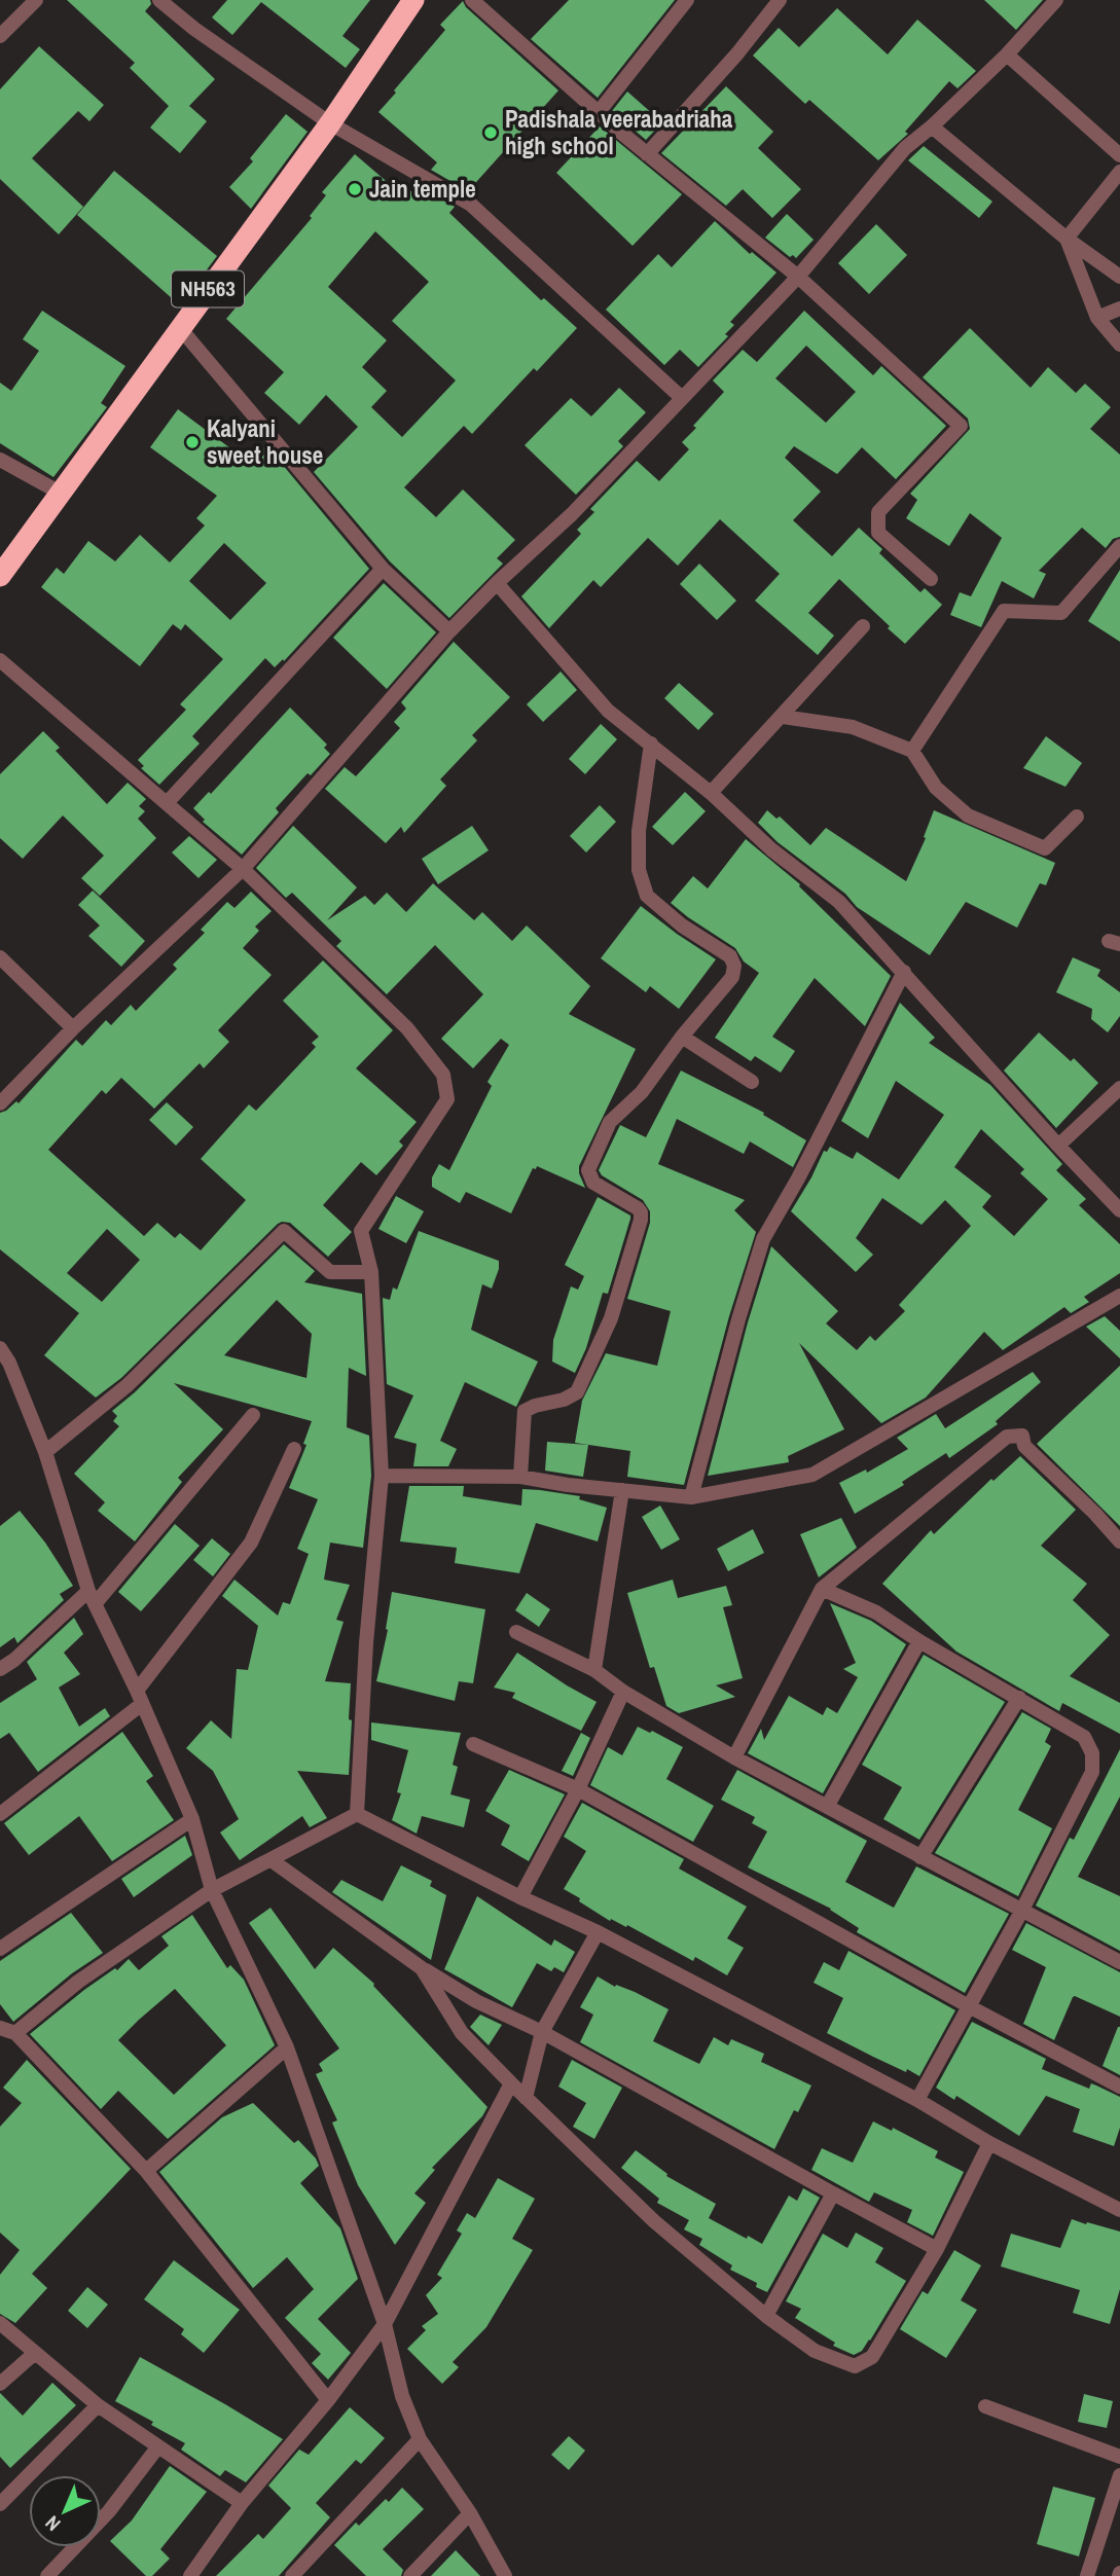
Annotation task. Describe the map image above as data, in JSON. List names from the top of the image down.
{
  "streets": {
    "highway": ["NH563"]
  },
  "places": ["Padishala veerabadriaha high school", "Jain temple", "Kalyani sweet house"],
  "north": "bottom left"
}
